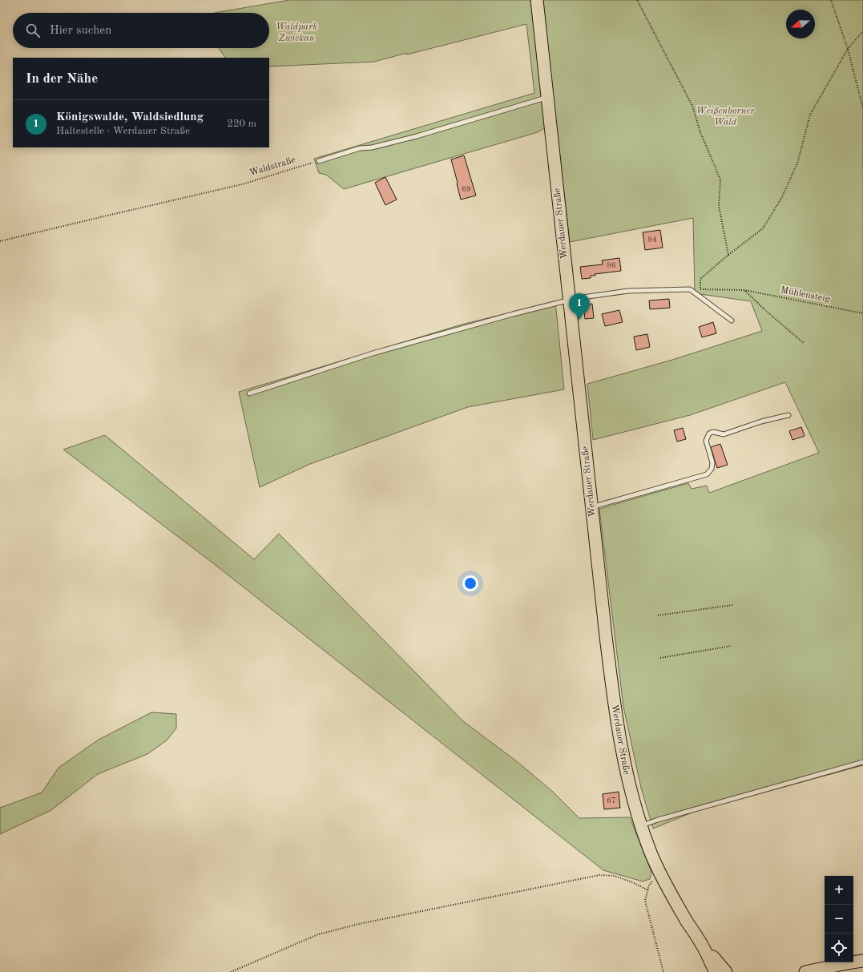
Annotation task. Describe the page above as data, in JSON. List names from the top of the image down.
{
  "streets": {
    "main road": ["Werdauer Straße"],
    "path": ["Waldstraße", "Mühlensteig"]
  },
  "parks": ["Waldpark Zwickau", "Weißenborner Wald"],
  "house_numbers": [
    "69",
    "84",
    "86",
    "67"
  ],
  "north": "left",
  "page": {
    "search": "Hier suchen",
    "heading": "In der Nähe",
    "list": [
      {
        "mark": "1",
        "name": "Königswalde, Waldsiedlung",
        "note": "Haltestelle · Werdauer Straße",
        "value": "220 m"
      }
    ],
    "pins": "1",
    "map_buttons": ["+", "−"]
  }
}
